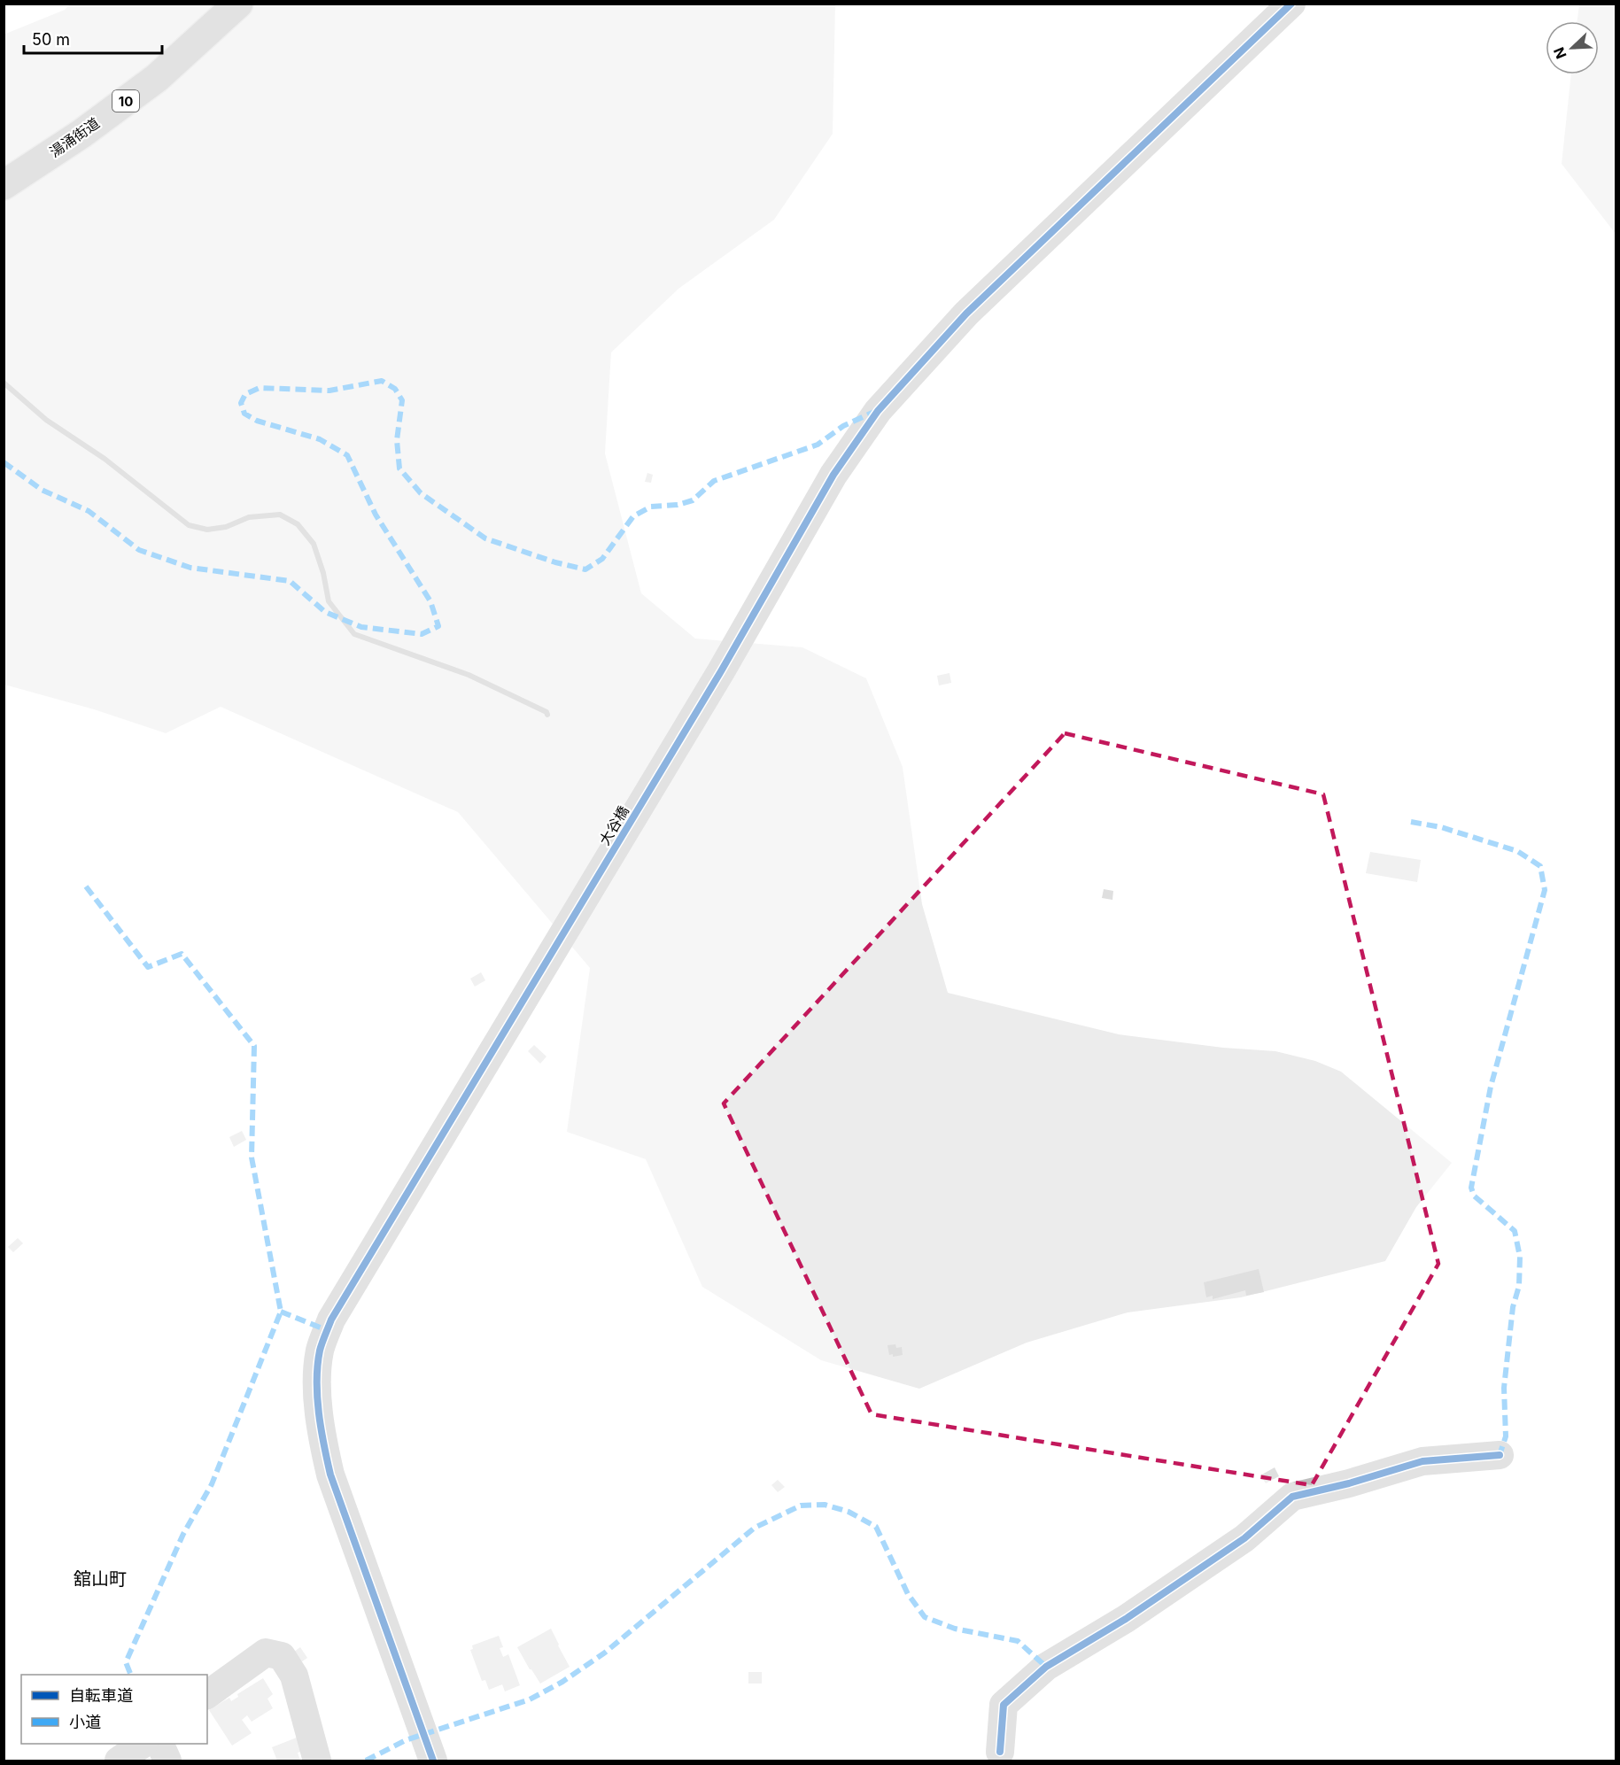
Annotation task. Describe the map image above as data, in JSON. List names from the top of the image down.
{
  "streets": {
    "main road": ["10", "湯涌街道"],
    "street": ["大谷橋"]
  },
  "districts": ["舘山町"],
  "legend": ["自転車道", "小道"],
  "scale_bar": "50 m",
  "north": "bottom left"
}
